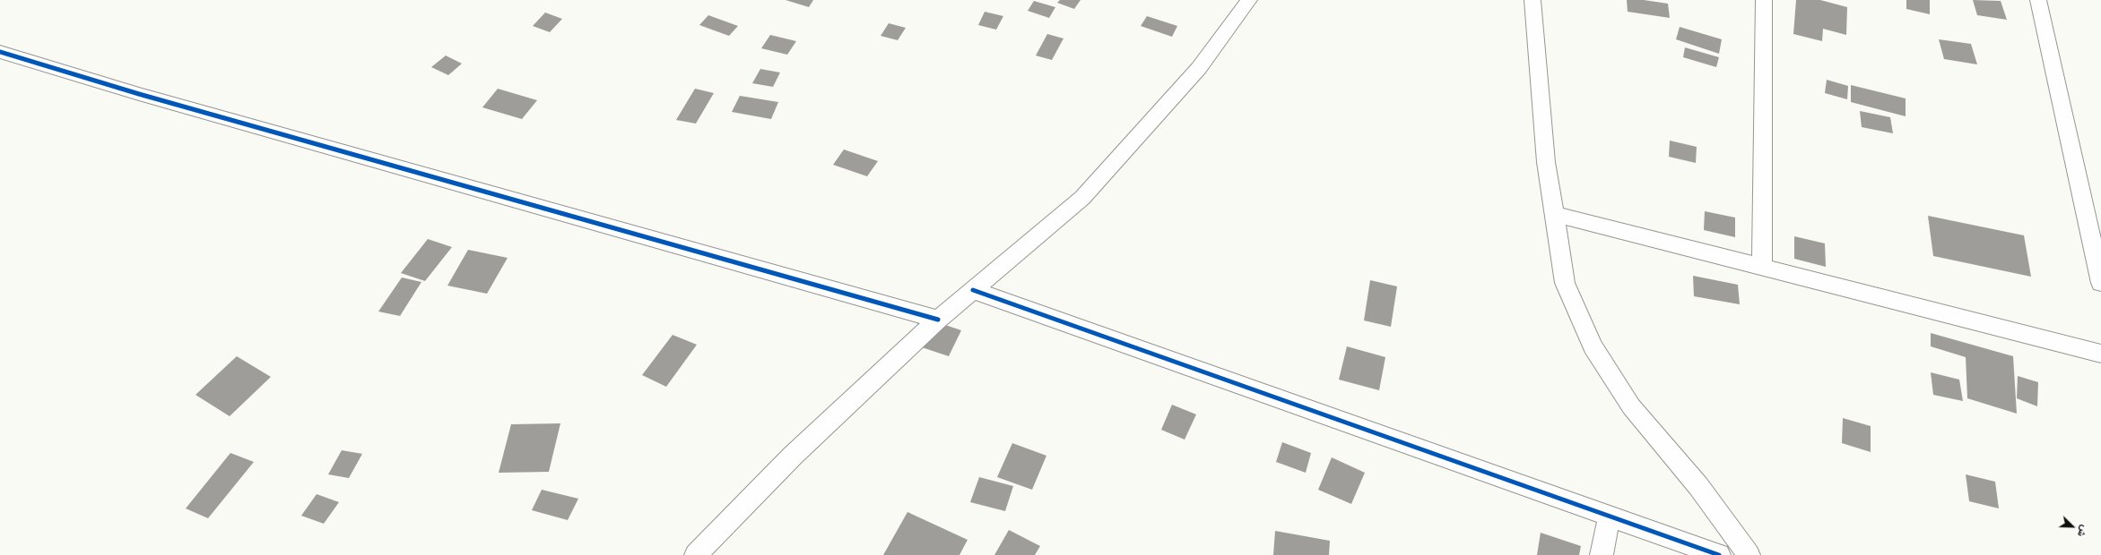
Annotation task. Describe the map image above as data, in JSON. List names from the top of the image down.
{
  "north": "bottom right"
}
